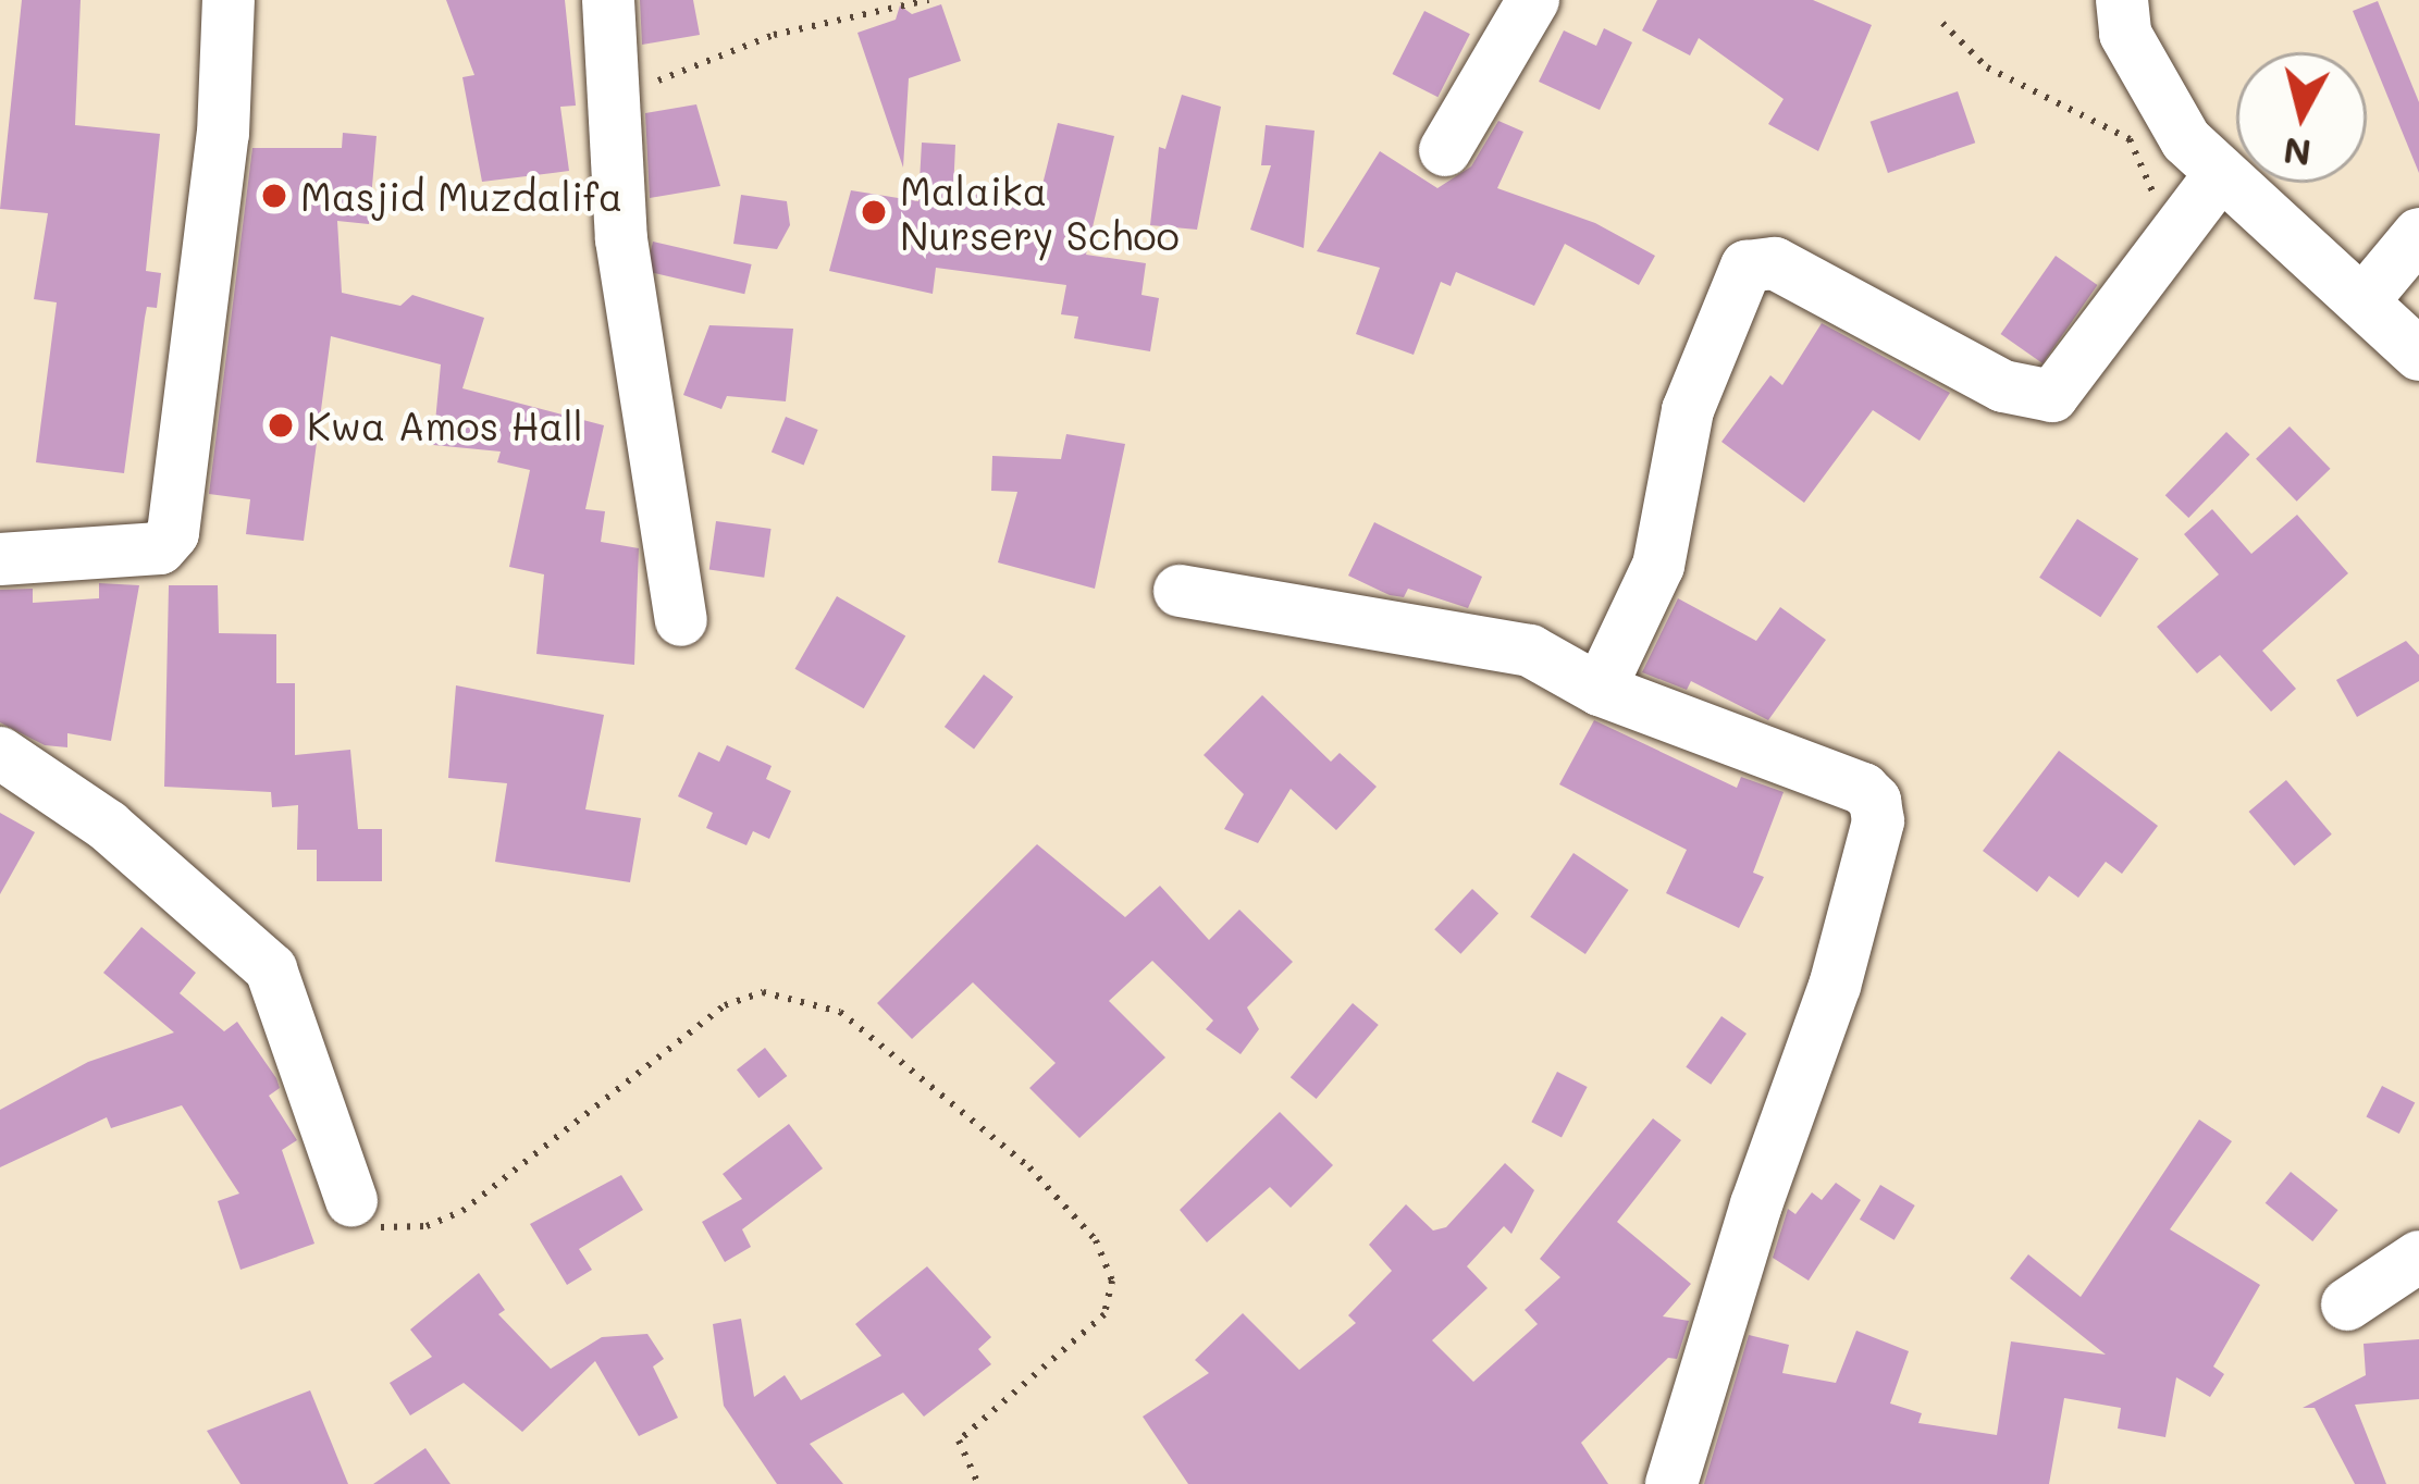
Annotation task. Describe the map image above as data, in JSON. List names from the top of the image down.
{
  "places": ["Masjid Muzdalifa", "Malaika Nursery Schoo", "Kwa Amos Hall"],
  "north": "bottom"
}
